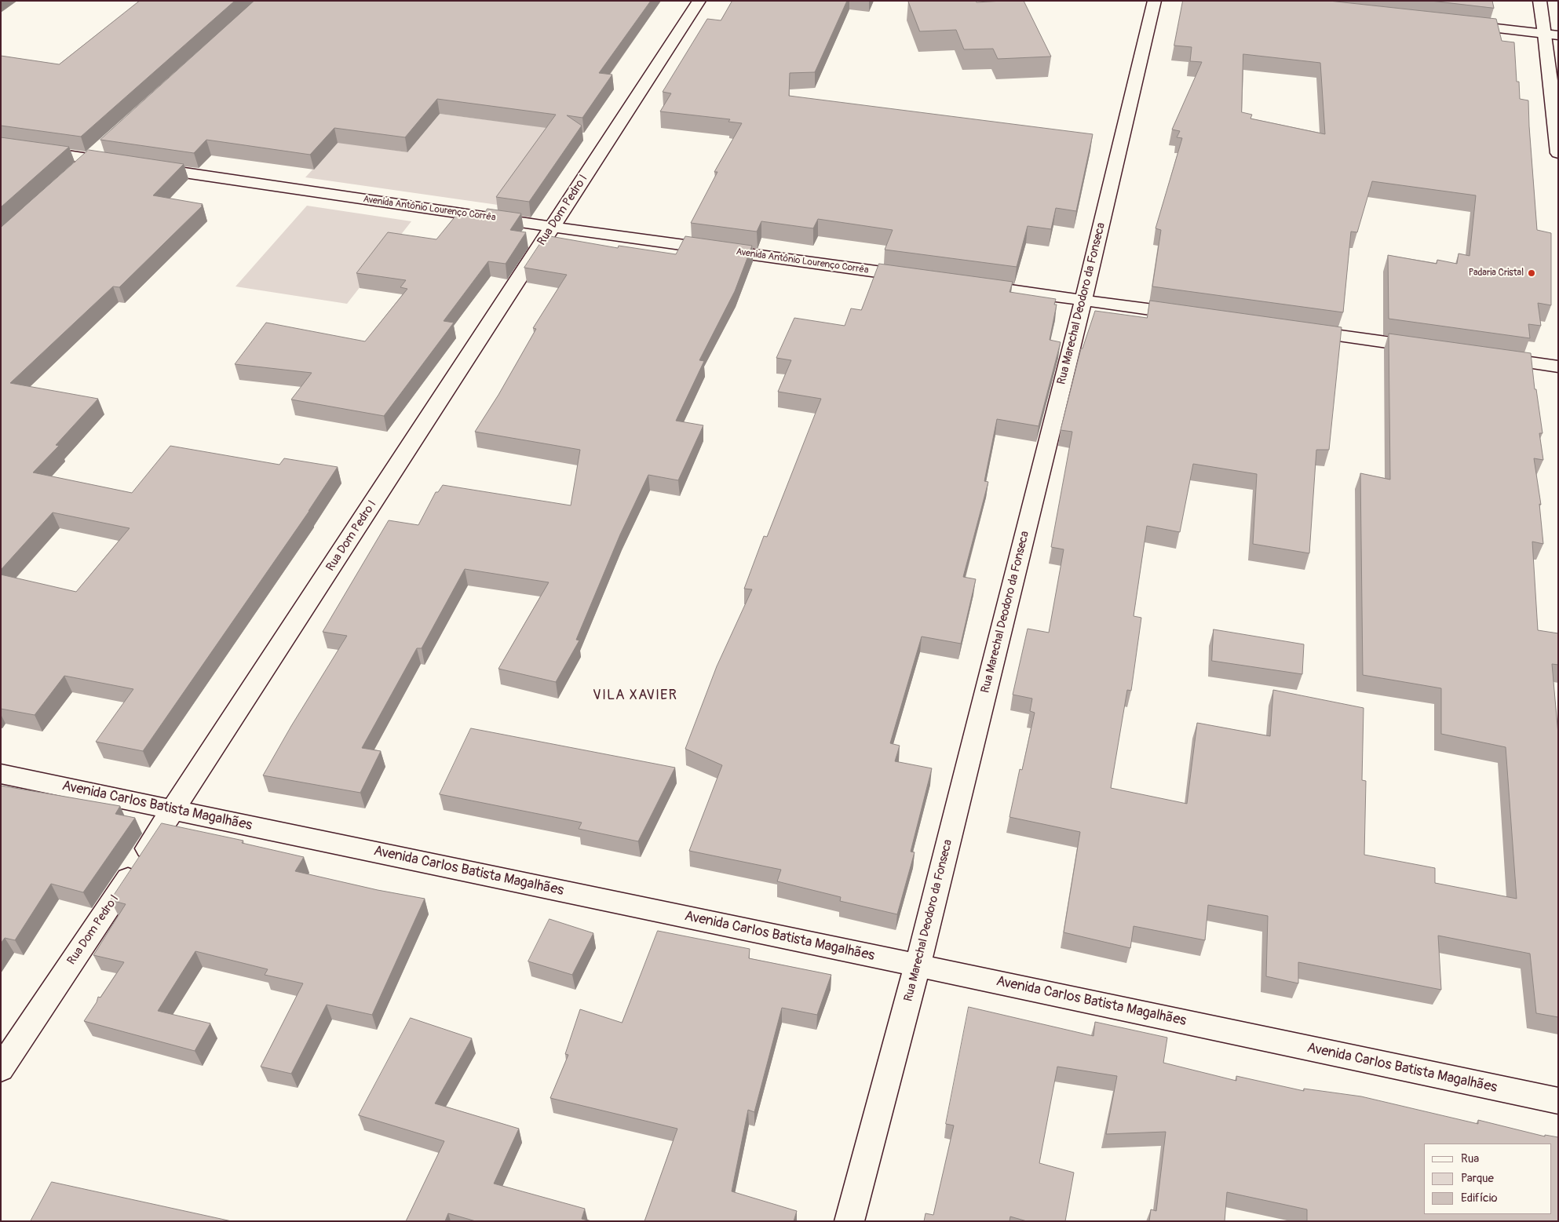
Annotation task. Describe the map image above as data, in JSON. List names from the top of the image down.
{
  "streets": {
    "street": [
      "Avenida Antônio Lourenço Corrêa",
      "Rua Dom Pedro I",
      "Rua Marechal Deodoro da Fonseca",
      "Avenida Carlos Batista Magalhães"
    ]
  },
  "crossings": [
    ["Avenida Antônio Lourenço Corrêa", "Rua Dom Pedro I"],
    ["Rua Dom Pedro I", "Avenida Carlos Batista Magalhães"],
    ["Rua Marechal Deodoro da Fonseca", "Avenida Carlos Batista Magalhães"]
  ],
  "districts": ["VILA XAVIER"],
  "places": ["Padaria Cristal"],
  "legend": ["Rua", "Parque", "Edifício"]
}
